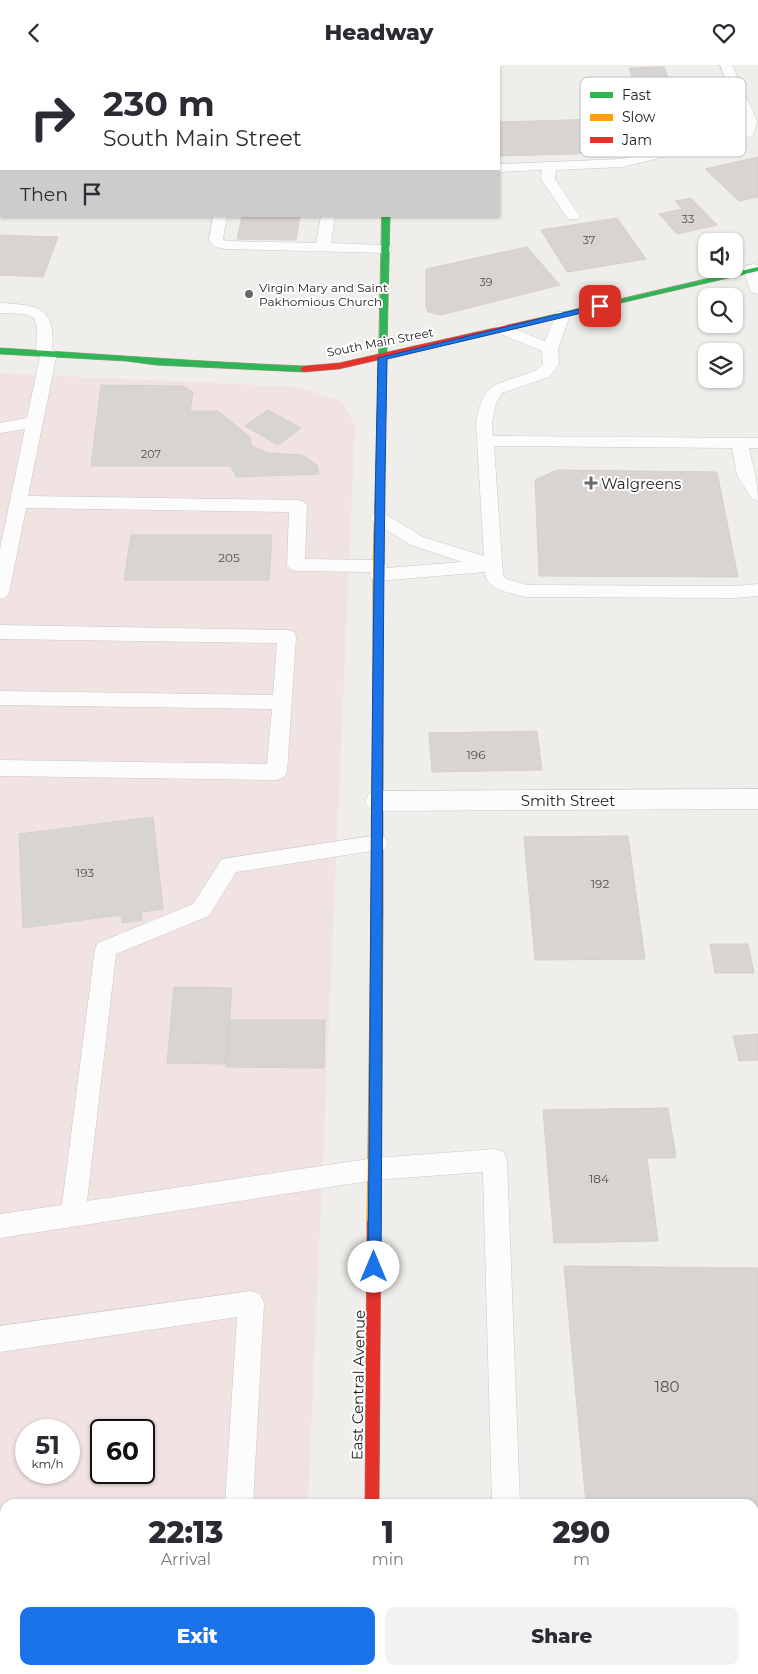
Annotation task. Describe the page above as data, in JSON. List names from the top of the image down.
{
  "streets": {
    "main road": ["South Main Street", "East Central Avenue"],
    "street": ["Smith Street"]
  },
  "crossings": [
    ["South Main Street", "East Central Avenue"],
    ["Smith Street", "East Central Avenue"]
  ],
  "places": {
    "other": ["Virgin Mary and Saint Pakhomious Church"],
    "health": ["Walgreens"]
  },
  "house_numbers": [
    "33",
    "37",
    "39",
    "207",
    "205",
    "196",
    "193",
    "192",
    "184",
    "180"
  ],
  "legend": ["Fast", "Slow", "Jam"],
  "page": {
    "header": "Headway",
    "turn": ["230 m", "South Main Street"],
    "then": "Then",
    "speed": "51 km/h",
    "limit": "60",
    "eta": [
      "22:13",
      "Arrival",
      "1",
      "min",
      "290",
      "m"
    ],
    "buttons": ["Exit", "Share"]
  }
}
